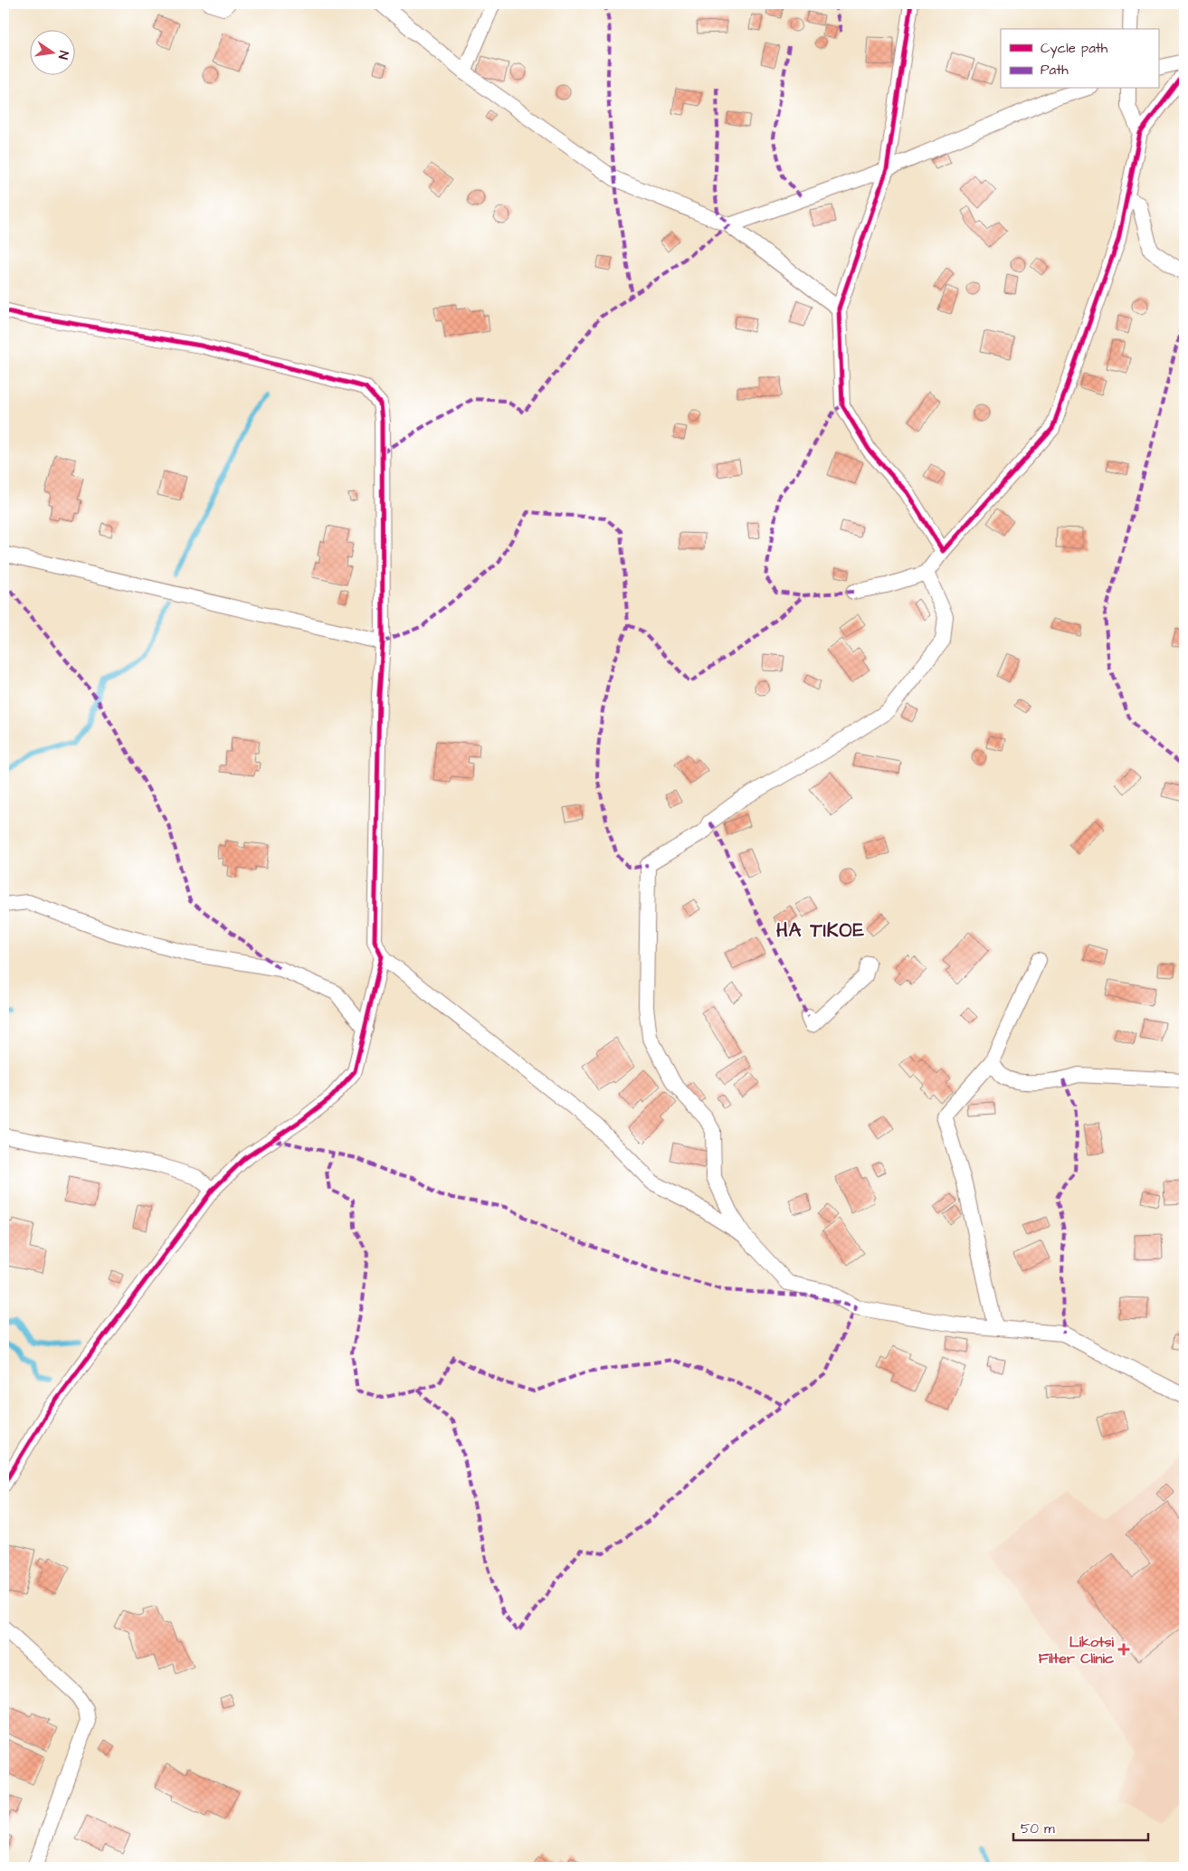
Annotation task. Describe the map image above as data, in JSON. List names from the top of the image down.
{
  "districts": ["HA TIKOE"],
  "places": {
    "health": ["Likotsi Filter Clinic"]
  },
  "legend": ["Cycle path", "Path"],
  "scale_bar": "50 m",
  "north": "right"
}
